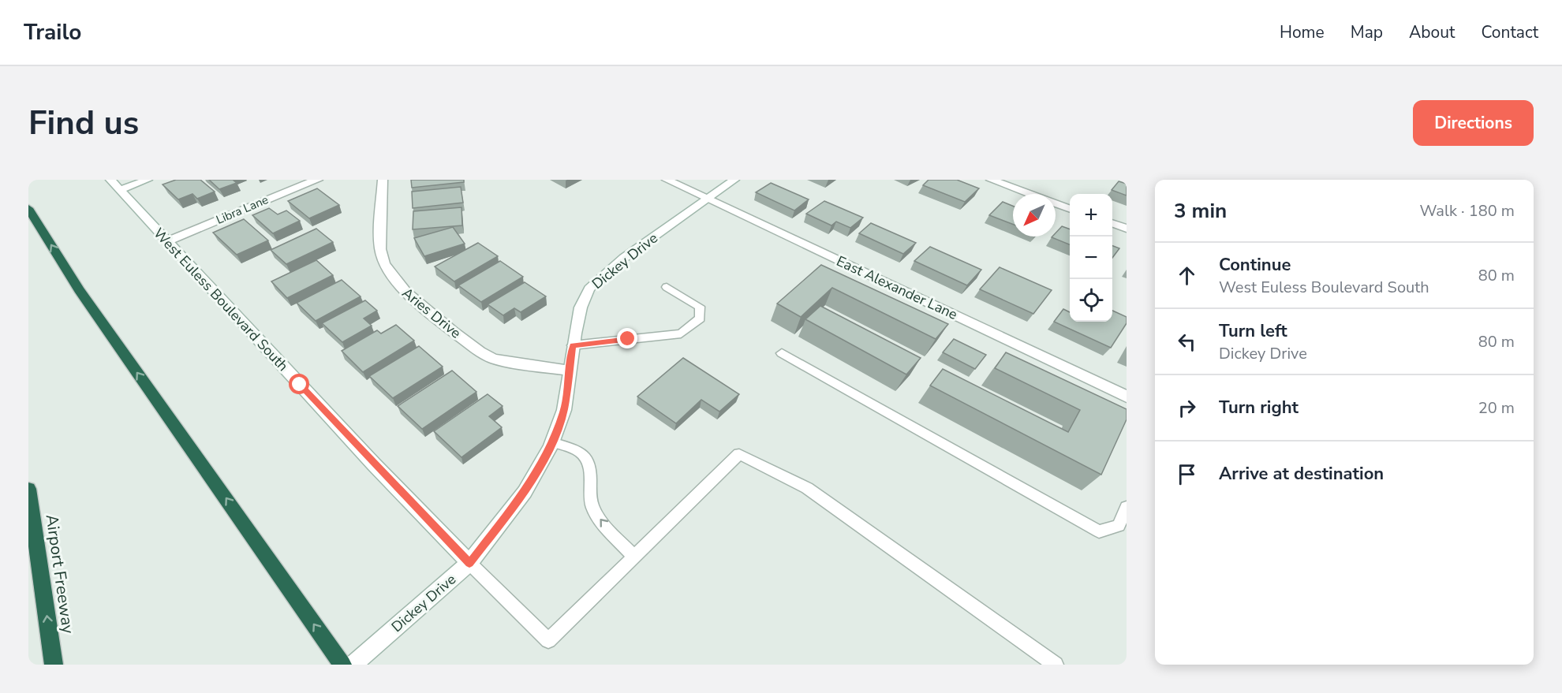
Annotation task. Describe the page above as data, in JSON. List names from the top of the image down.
{
  "streets": {
    "highway": ["Airport Freeway"],
    "street": [
      "Libra Lane",
      "Dickey Drive",
      "East Alexander Lane",
      "West Euless Boulevard South",
      "Aries Drive"
    ]
  },
  "crossings": [
    ["Libra Lane", "West Euless Boulevard South"],
    ["Dickey Drive", "East Alexander Lane"],
    ["Dickey Drive", "West Euless Boulevard South"],
    ["Dickey Drive", "Aries Drive"]
  ],
  "one_way": ["Airport Freeway"],
  "north": "bottom left",
  "page": {
    "header": "Trailo",
    "nav": [
      "Home",
      "Map",
      "About",
      "Contact"
    ],
    "buttons": "Directions",
    "title": "Find us",
    "heading": ["3 min", "Walk · 180 m"],
    "map_buttons": ["+", "−"],
    "list": [
      ["Continue", "West Euless Boulevard South", "80 m"],
      ["Turn left", "Dickey Drive", "80 m"],
      ["Turn right", "20 m"],
      "Arrive at destination"
    ]
  }
}
